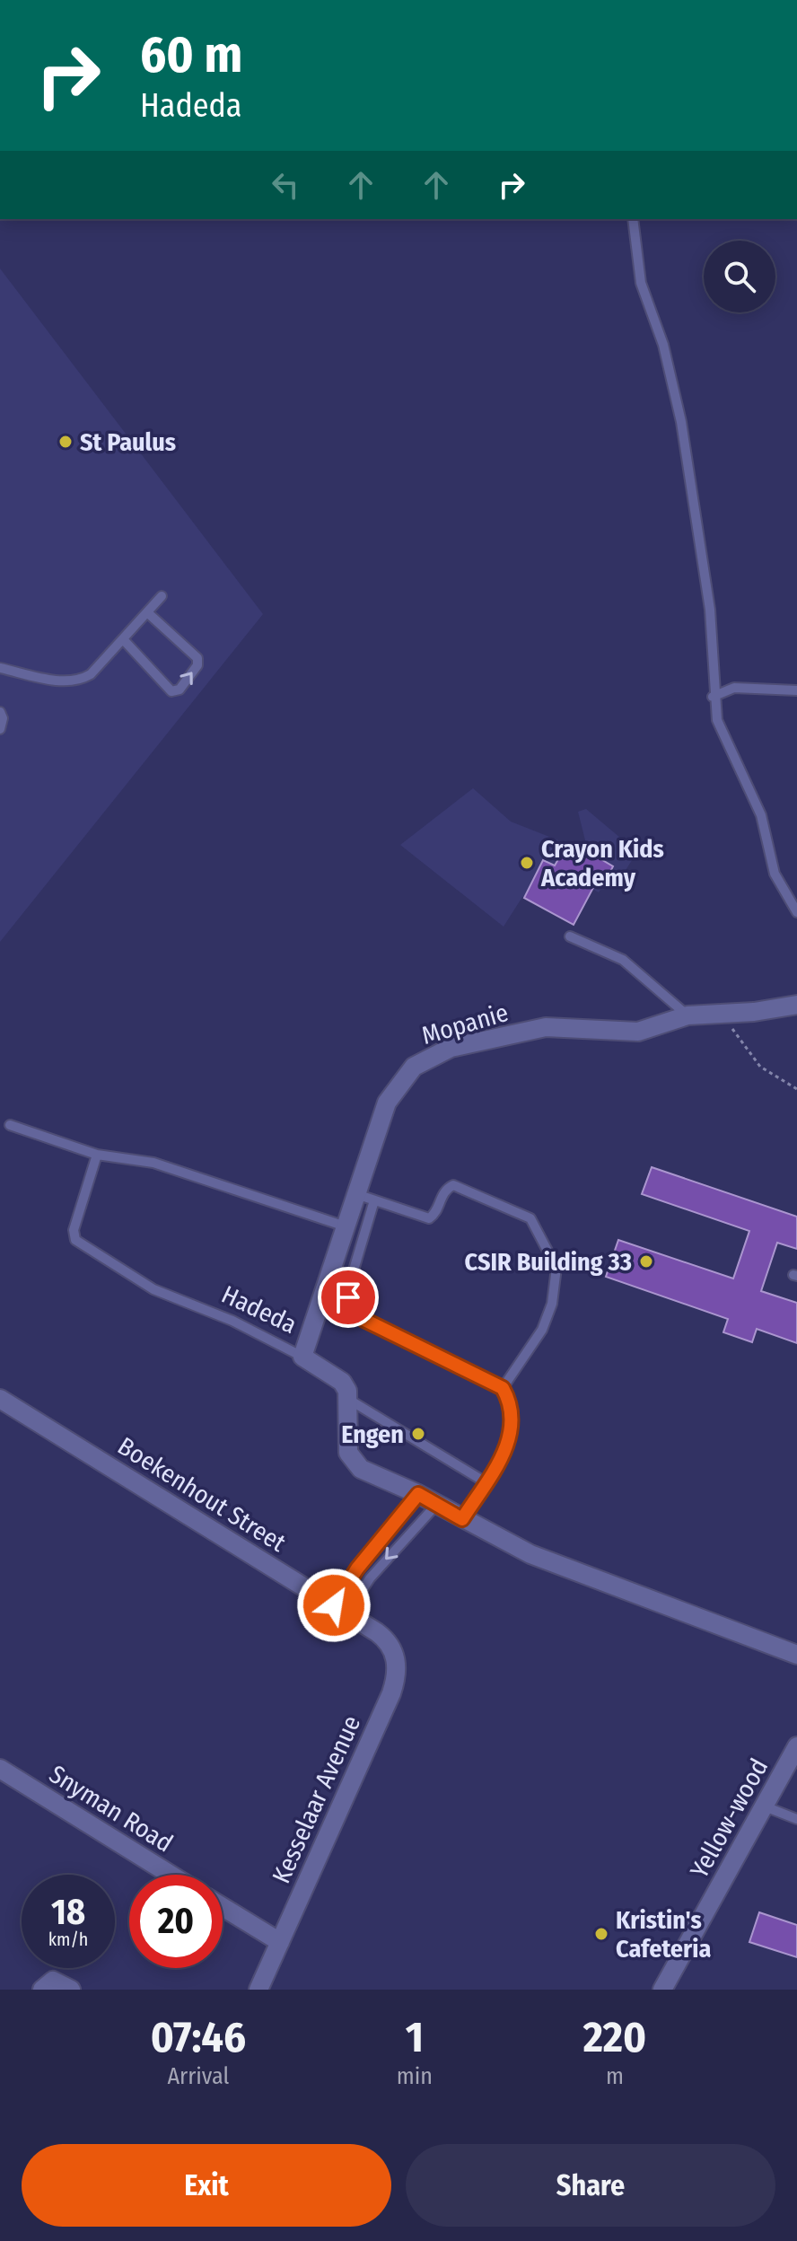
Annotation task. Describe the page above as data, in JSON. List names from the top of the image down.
{
  "streets": {
    "street": [
      "Mopanie",
      "Hadeda",
      "Boekenhout Street",
      "Kesselaar Avenue",
      "Snyman Road",
      "Yellow-wood"
    ]
  },
  "crossings": [
    ["Mopanie", "Hadeda"],
    ["Boekenhout Street", "Kesselaar Avenue"]
  ],
  "places": [
    "St Paulus",
    "Crayon Kids Academy",
    "CSIR Building 33",
    "Engen",
    "Kristin's Cafeteria"
  ],
  "page": {
    "turn": ["60 m", "Hadeda"],
    "speed": "18 km/h",
    "limit": "20",
    "eta": [
      "07:46",
      "Arrival",
      "1",
      "min",
      "220",
      "m"
    ],
    "buttons": ["Exit", "Share"]
  }
}
